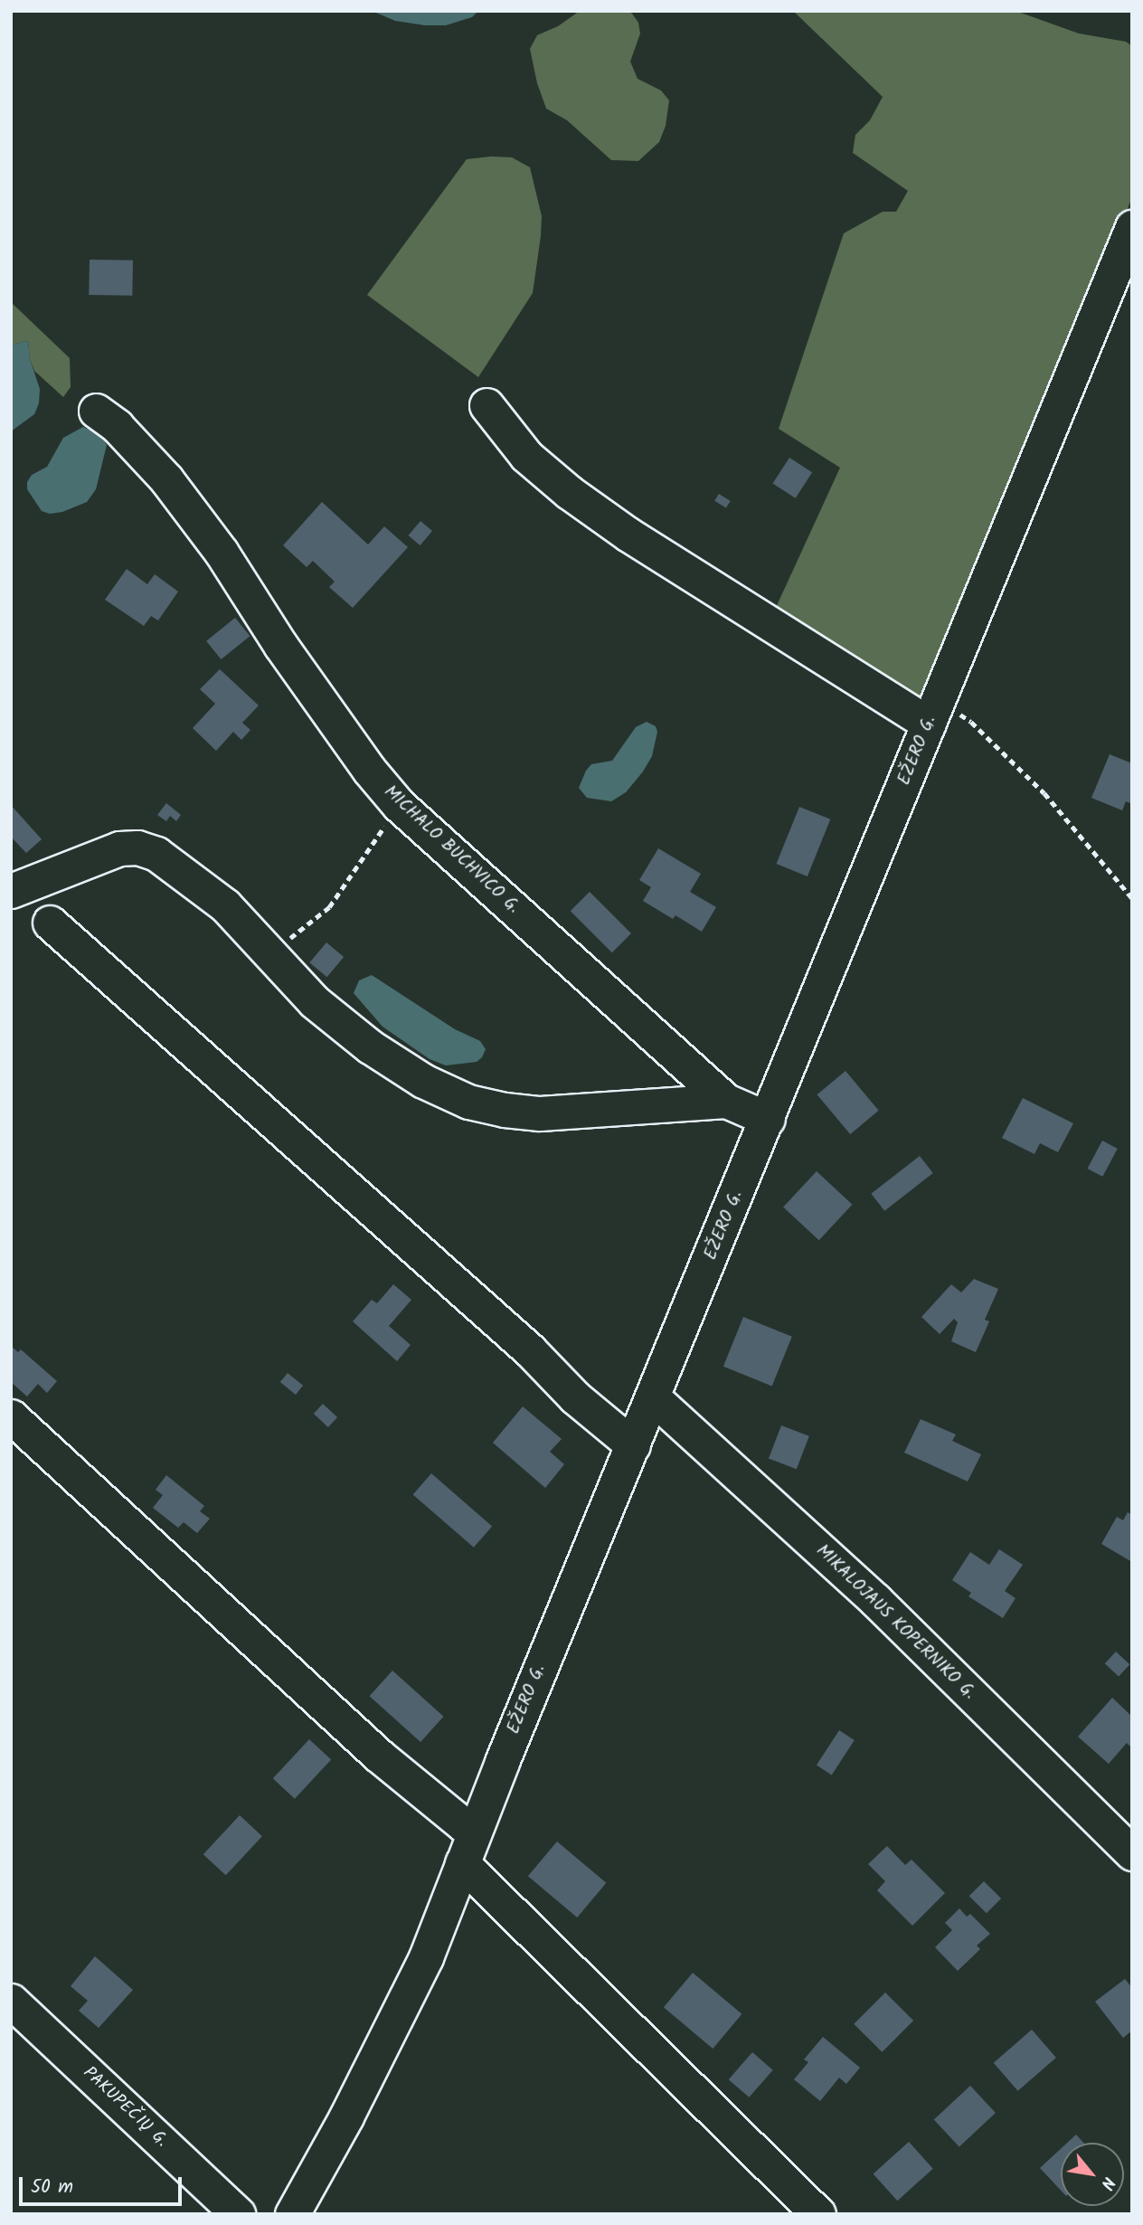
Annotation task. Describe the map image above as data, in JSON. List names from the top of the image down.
{
  "streets": {
    "street": [
      "EŽERO G.",
      "MICHALO BUCHVICO G.",
      "MIKALOJAUS KOPERNIKO G.",
      "PAKUPEČIŲ G."
    ]
  },
  "crossings": [
    ["EŽERO G.", "MICHALO BUCHVICO G."],
    ["EŽERO G.", "MIKALOJAUS KOPERNIKO G."]
  ],
  "scale_bar": "50 m",
  "north": "bottom right"
}
